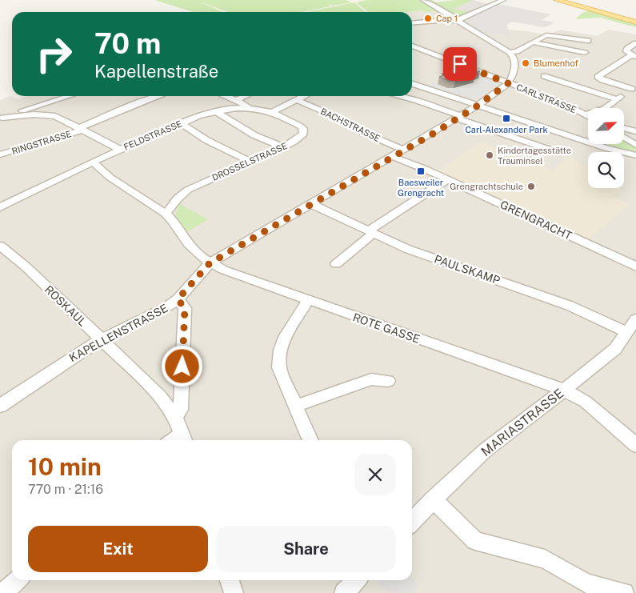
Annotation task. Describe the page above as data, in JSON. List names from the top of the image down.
{
  "streets": {
    "street": [
      "CARLSTRASSE",
      "BACHSTRASSE",
      "FELDSTRASSE",
      "RINGSTRASSE",
      "DROSSELSTRASSE",
      "GRENGRACHT",
      "PAULSKAMP",
      "ROSKAUL",
      "ROTE GASSE",
      "KAPELLENSTRASSE",
      "MARIASTRASSE"
    ]
  },
  "crossings": [
    ["CARLSTRASSE", "KAPELLENSTRASSE"],
    ["BACHSTRASSE", "KAPELLENSTRASSE"],
    ["FELDSTRASSE", "DROSSELSTRASSE"],
    ["FELDSTRASSE", "ROTE GASSE"],
    ["DROSSELSTRASSE", "ROTE GASSE"],
    ["GRENGRACHT", "KAPELLENSTRASSE"],
    ["PAULSKAMP", "KAPELLENSTRASSE"],
    ["PAULSKAMP", "MARIASTRASSE"],
    ["ROSKAUL", "KAPELLENSTRASSE"],
    ["ROTE GASSE", "KAPELLENSTRASSE"],
    ["ROTE GASSE", "MARIASTRASSE"]
  ],
  "places": {
    "other": [
      "Cap 1",
      "Blumenhof",
      "Kindertagesstätte Trauminsel",
      "Grengrachtschule"
    ],
    "transit": ["Carl-Alexander Park", "Baesweiler Grengracht"]
  },
  "north": "top right",
  "page": {
    "turn": ["70 m", "Kapellenstraße"],
    "heading": ["10 min", "770 m · 21:16"],
    "buttons": ["Exit", "Share"]
  }
}
